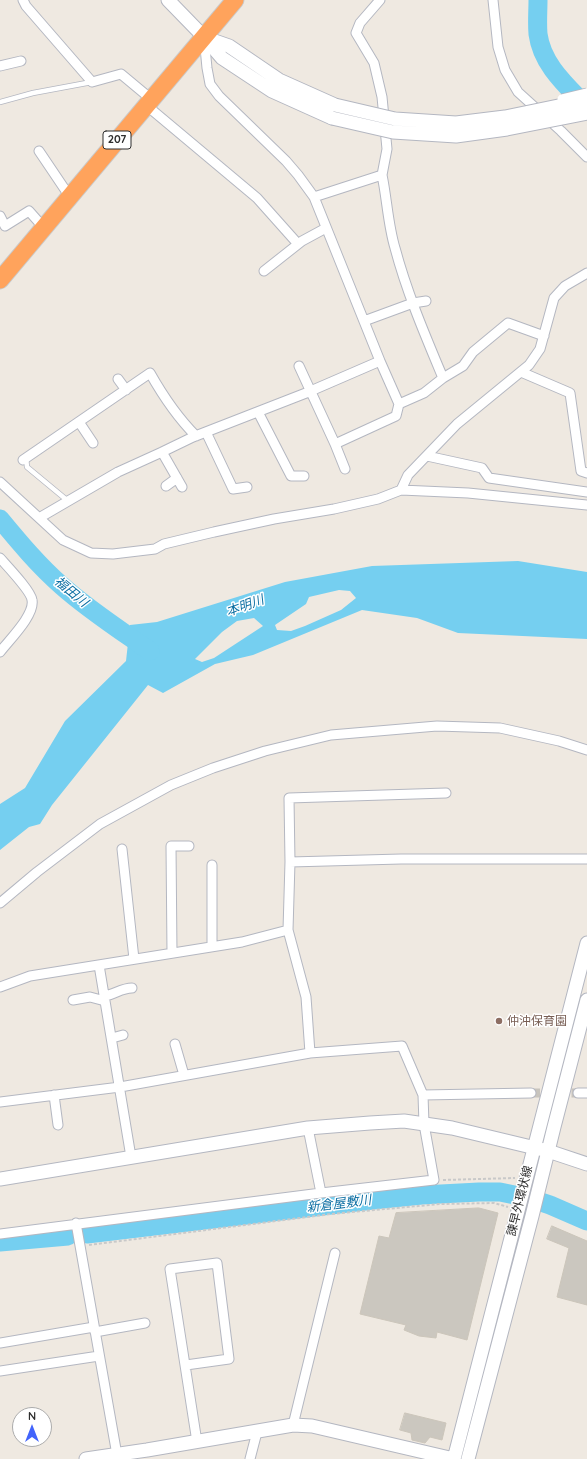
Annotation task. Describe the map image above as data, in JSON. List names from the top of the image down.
{
  "streets": {
    "highway": ["207"],
    "street": ["諫早外環状線"]
  },
  "water": ["福田川", "本明川", "新倉屋敷川"],
  "places": ["仲沖保育園"],
  "north": "top"
}
